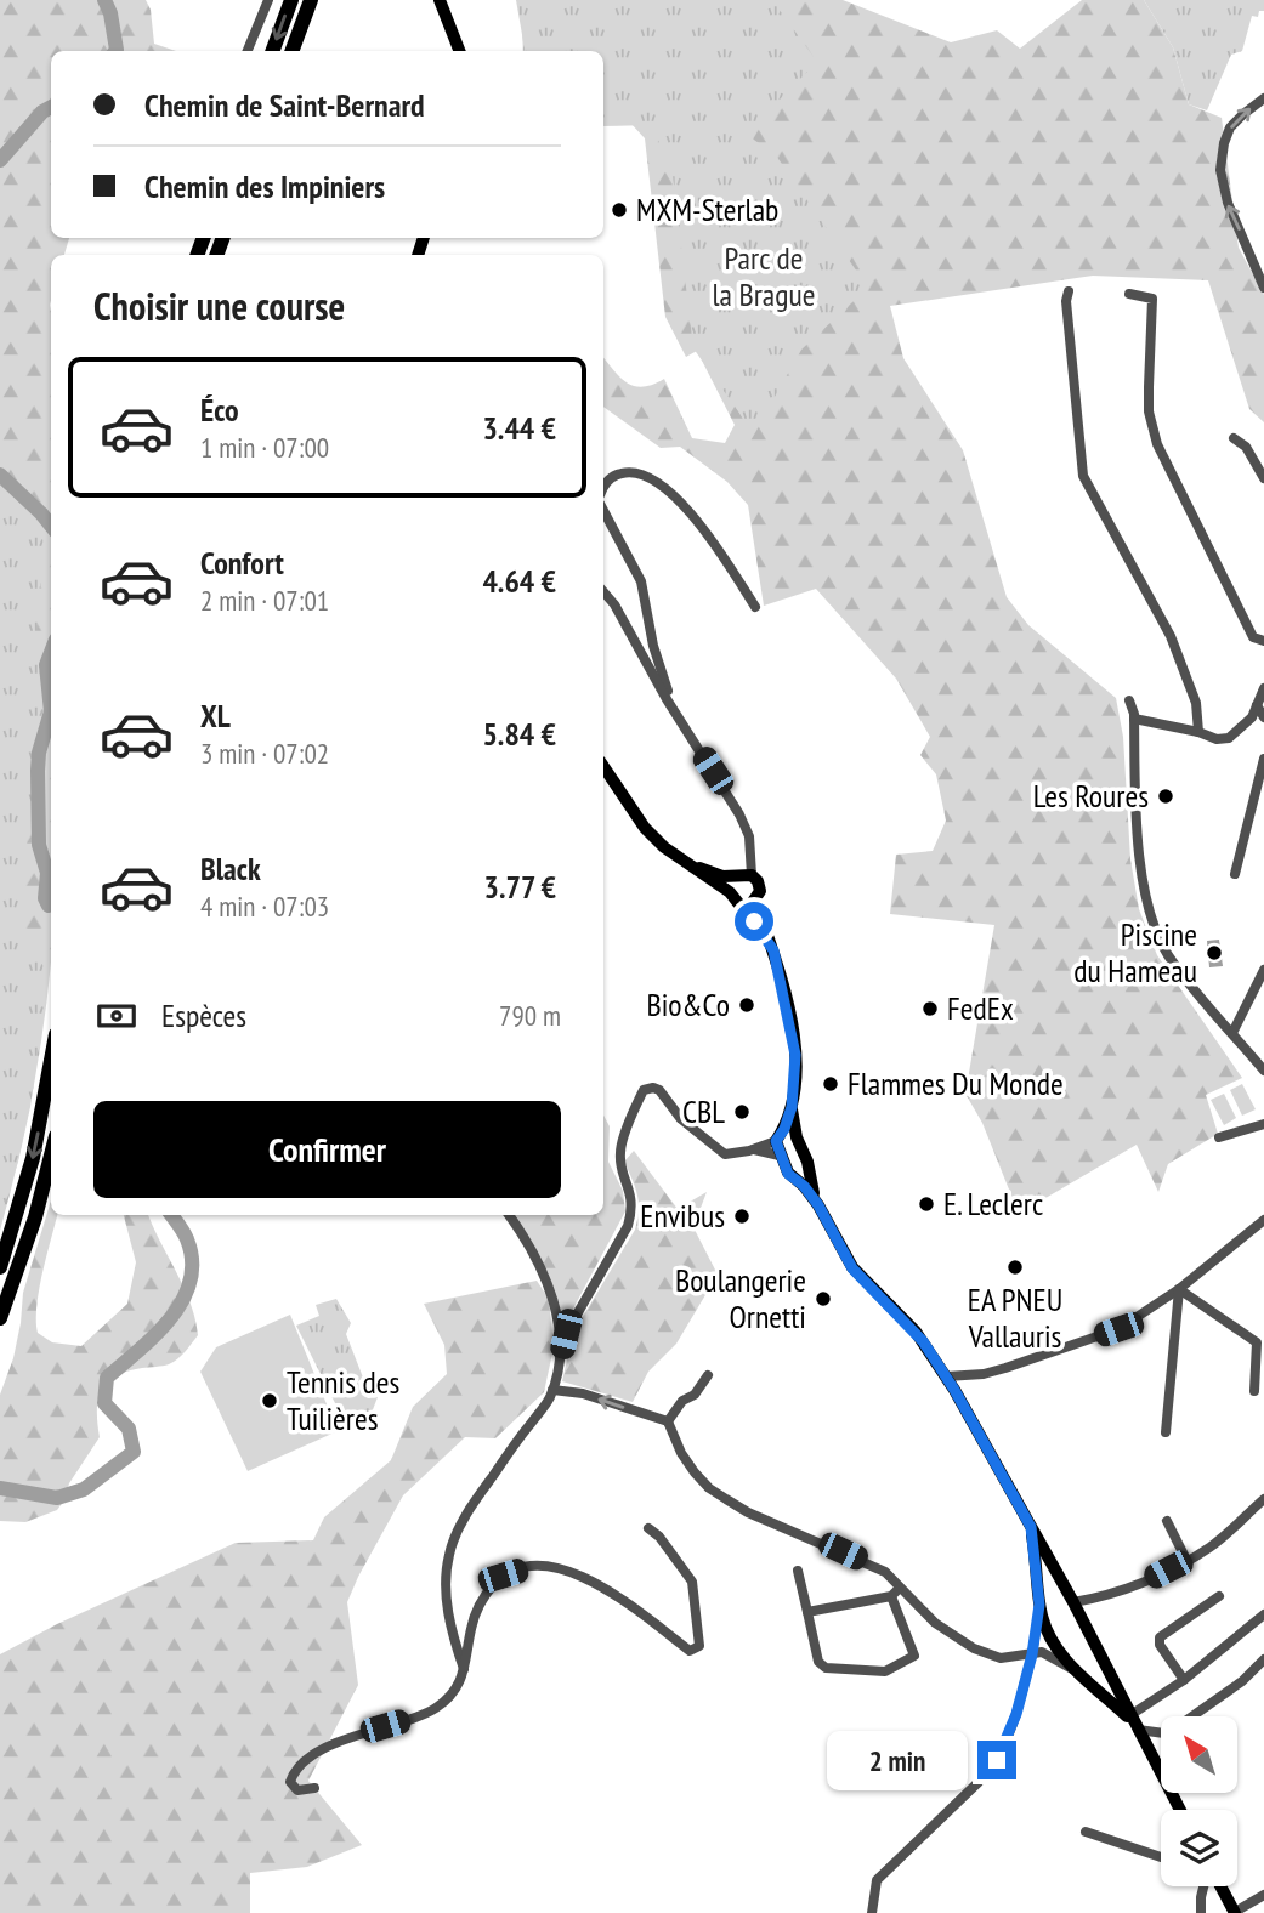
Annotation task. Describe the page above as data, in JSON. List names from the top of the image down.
{
  "parks": ["Parc de la Brague"],
  "places": [
    "MXM-Sterlab",
    "Les Roures",
    "Piscine du Hameau",
    "Bio&Co",
    "FedEx",
    "Flammes Du Monde",
    "CBL",
    "E. Leclerc",
    "Envibus",
    "EA PNEU Vallauris",
    "Boulangerie Ornetti",
    "Tennis des Tuilières"
  ],
  "north": "top left",
  "page": {
    "banner": ["Chemin de Saint-Bernard", "Chemin des Impiniers"],
    "heading": "Choisir une course",
    "list": [
      {
        "name": "Éco",
        "note": "1 min · 07:00",
        "value": "3.44 €"
      },
      {
        "name": "Confort",
        "note": "2 min · 07:01",
        "value": "4.64 €"
      },
      {
        "name": "XL",
        "note": "3 min · 07:02",
        "value": "5.84 €"
      },
      {
        "name": "Black",
        "note": "4 min · 07:03",
        "value": "3.77 €"
      }
    ],
    "pay": ["Espèces", "790 m"],
    "buttons": "Confirmer",
    "bubble": "2 min"
  }
}
